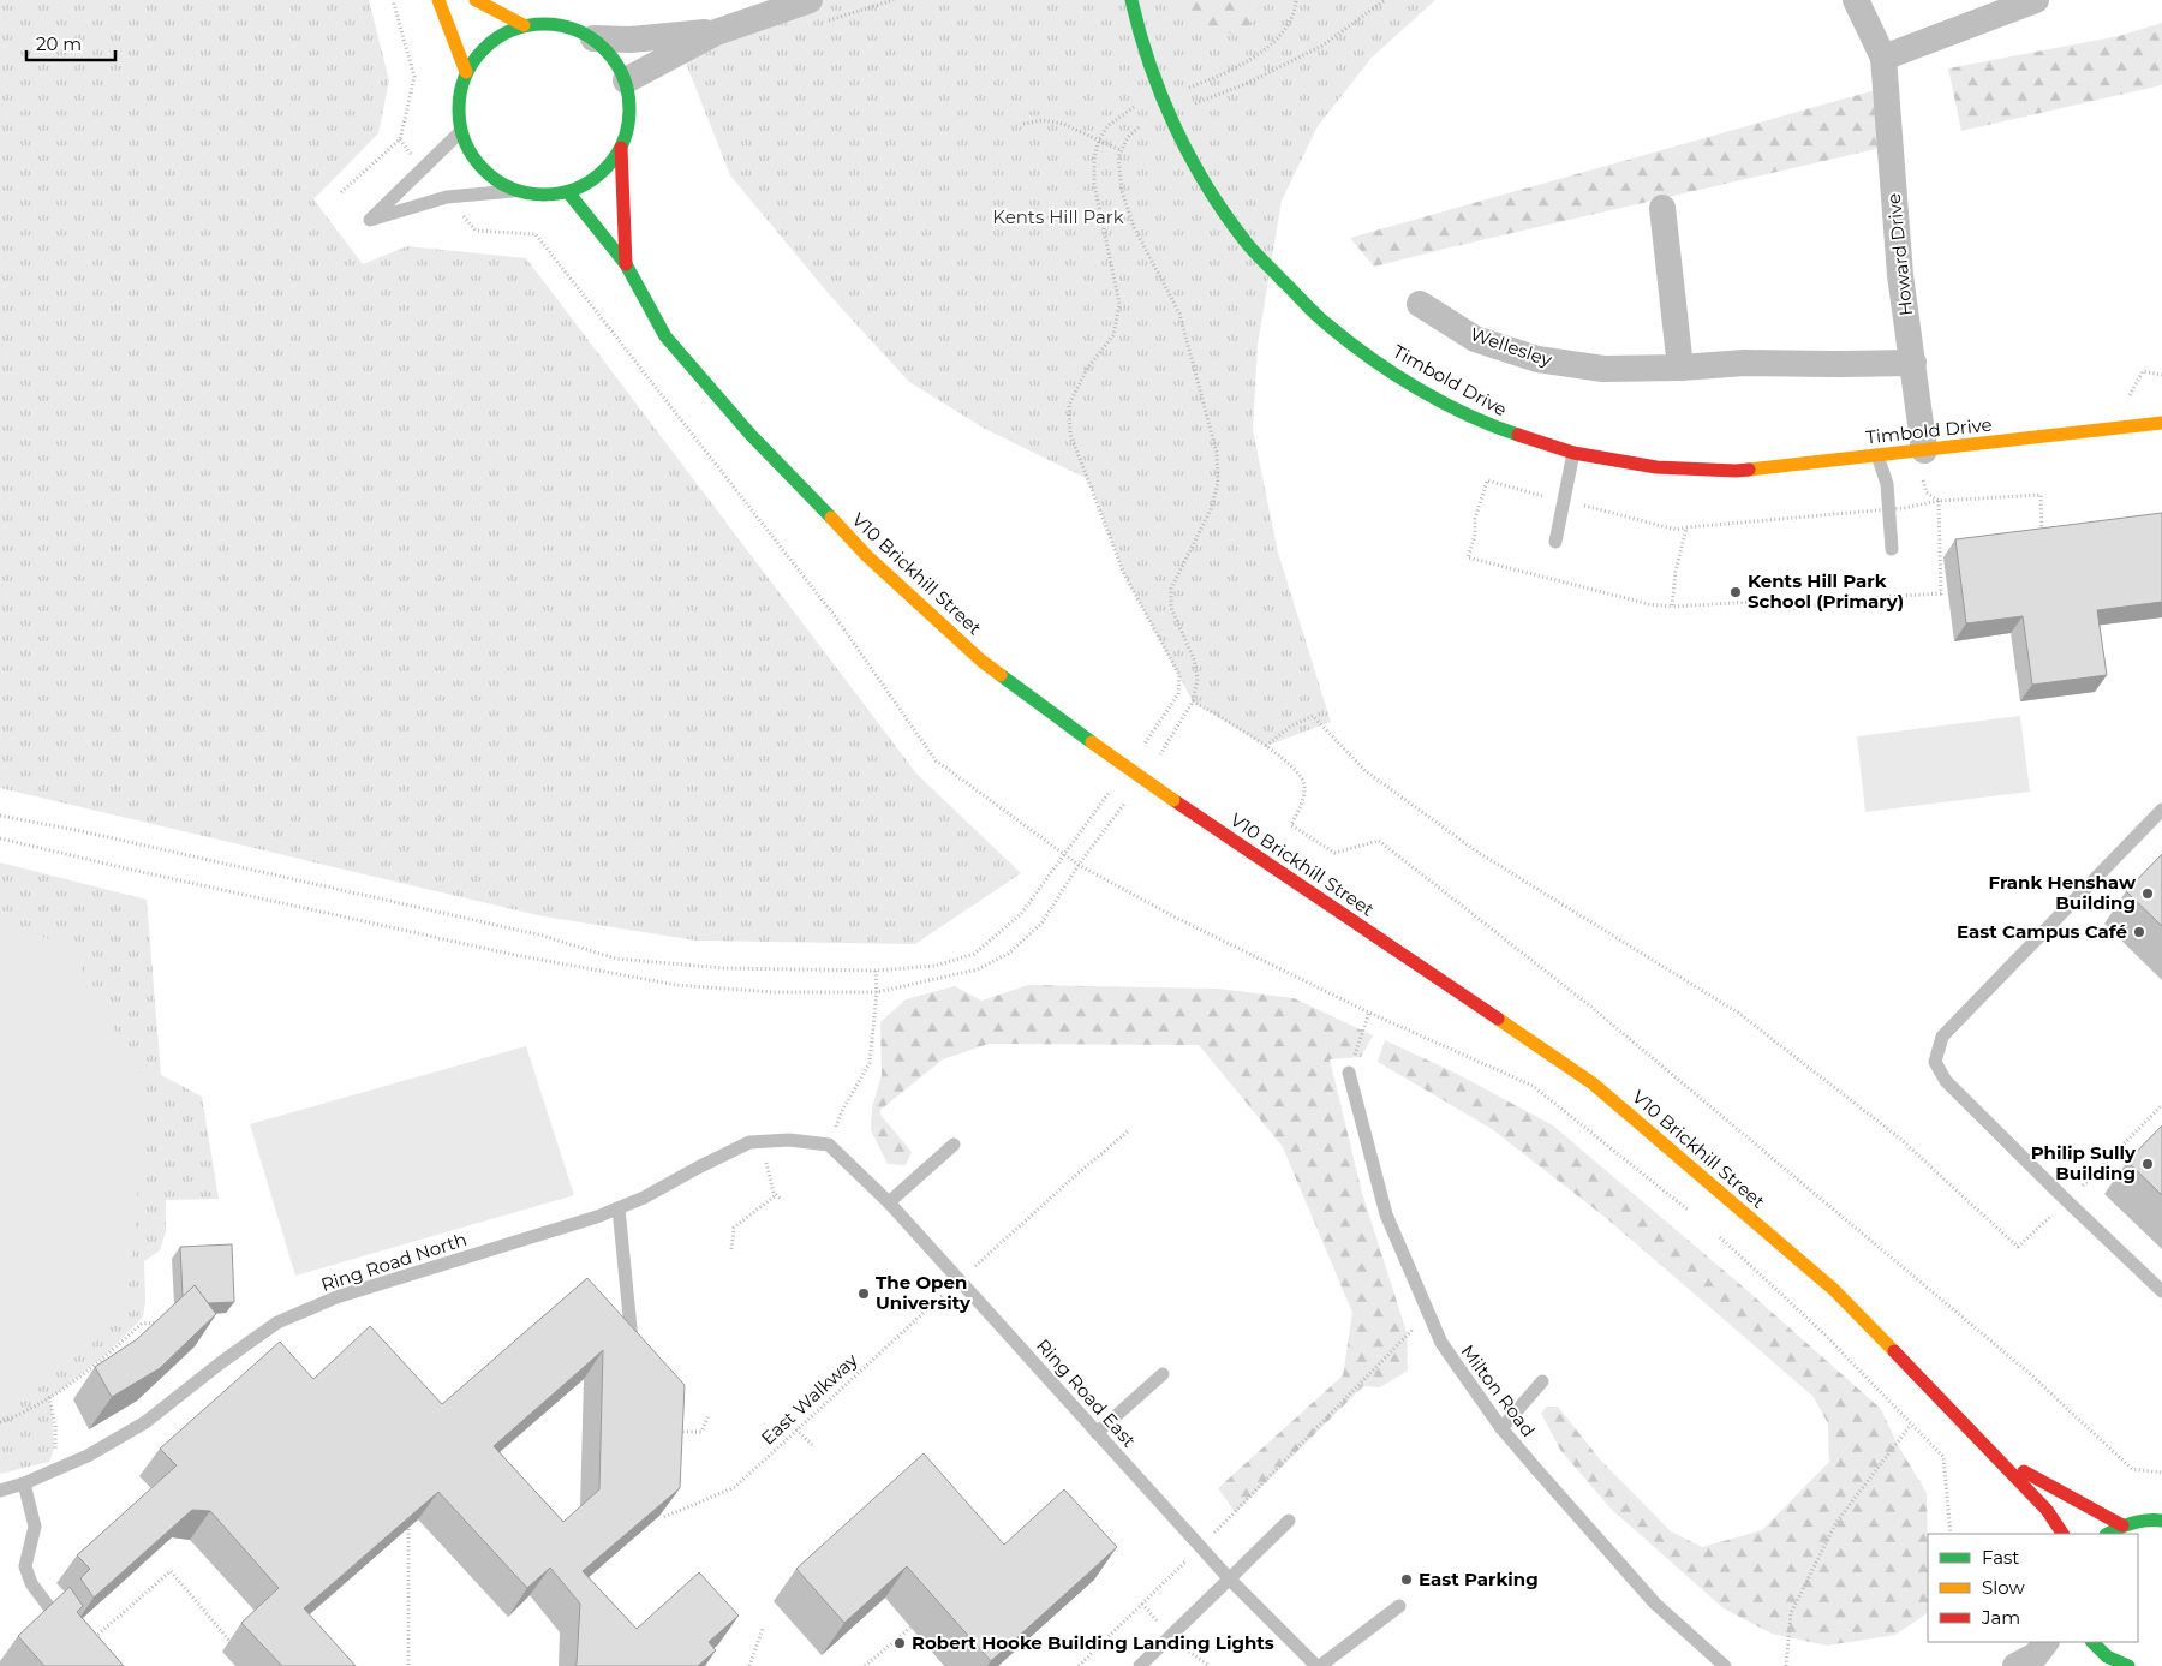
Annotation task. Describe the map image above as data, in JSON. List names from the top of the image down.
{
  "streets": {
    "street": [
      "Howard Drive",
      "Wellesley",
      "Timbold Drive",
      "V10 Brickhill Street"
    ],
    "lane": ["Ring Road North", "Milton Road", "Ring Road East"],
    "path": ["East Walkway"]
  },
  "crossings": [
    ["Howard Drive", "Wellesley"],
    ["Howard Drive", "Timbold Drive"],
    ["Ring Road North", "Ring Road East"],
    ["Ring Road East", "East Walkway"]
  ],
  "parks": ["Kents Hill Park"],
  "places": [
    "Kents Hill Park School (Primary)",
    "Frank Henshaw Building",
    "East Campus Café",
    "Philip Sully Building",
    "The Open University",
    "East Parking",
    "Robert Hooke Building Landing Lights"
  ],
  "legend": ["Fast", "Slow", "Jam"],
  "scale_bar": "20 m"
}
